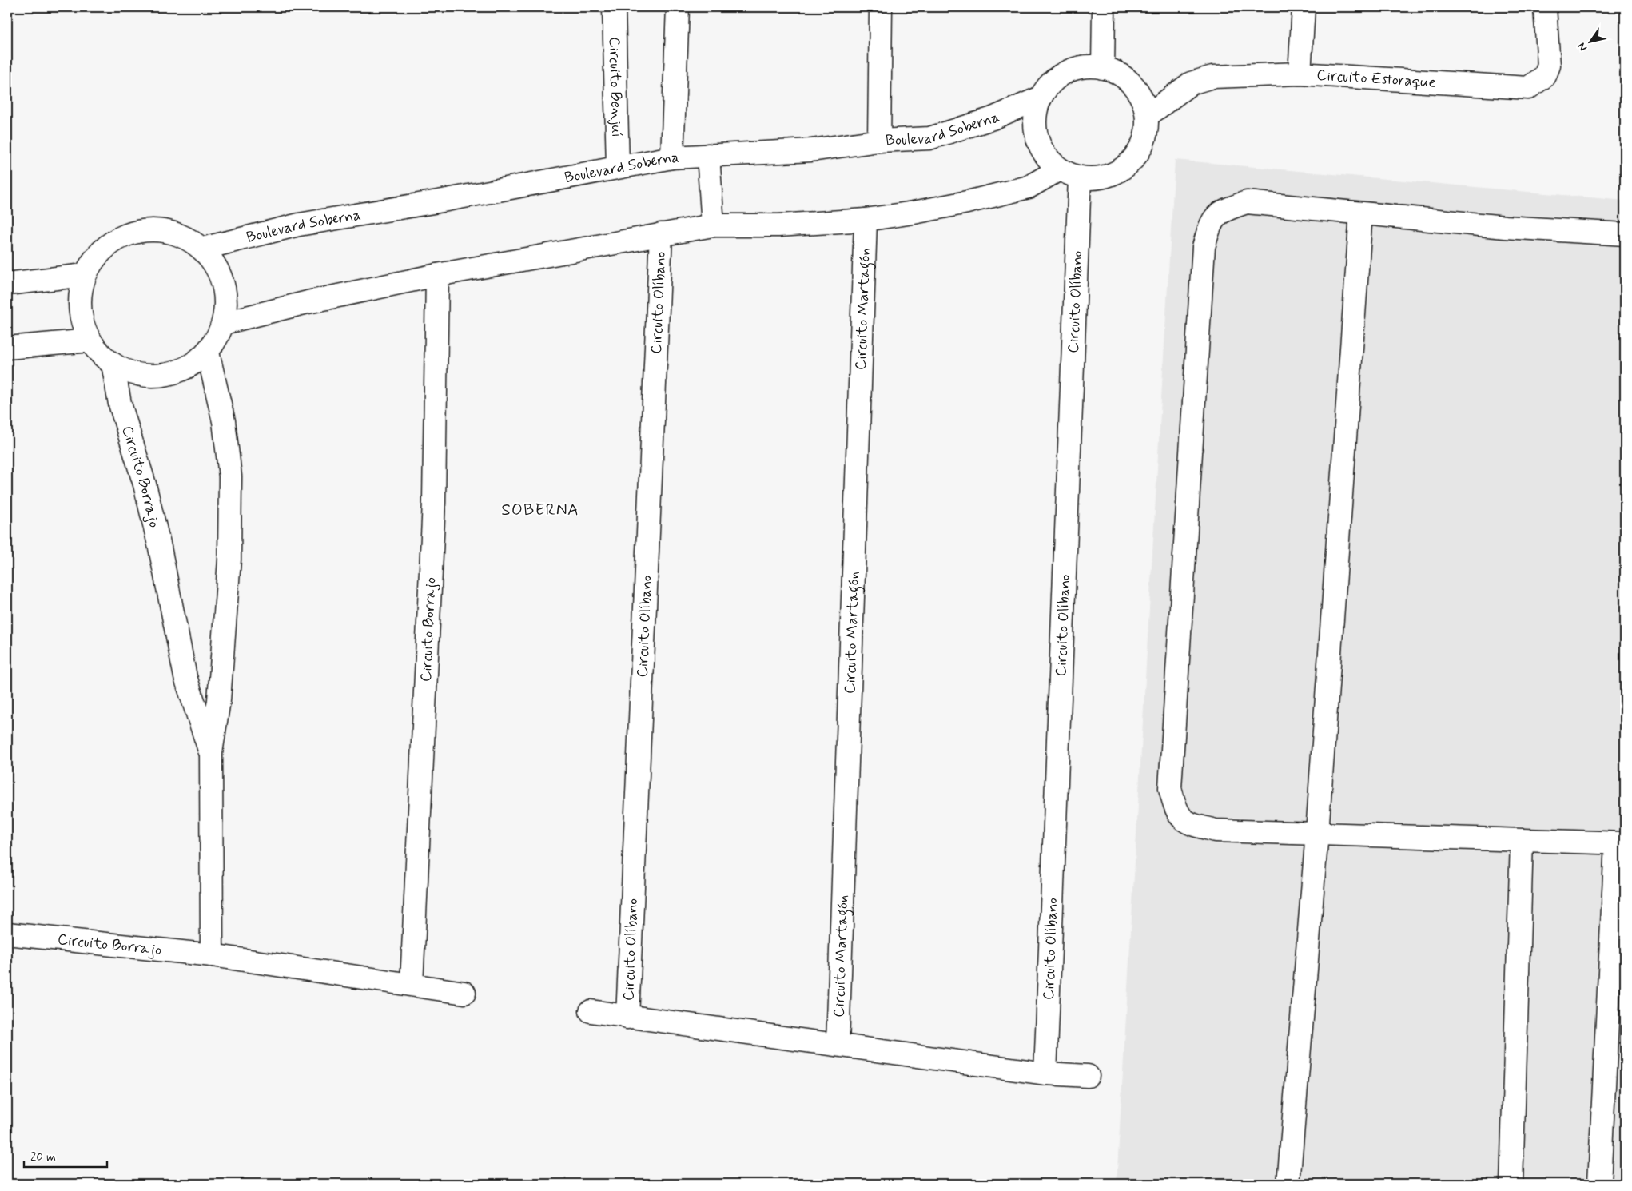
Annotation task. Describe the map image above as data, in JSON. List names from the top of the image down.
{
  "streets": {
    "street": [
      "Circuito Estoraque",
      "Circuito Benjuí",
      "Boulevard Soberna",
      "Circuito Olíbano",
      "Circuito Martagón",
      "Circuito Borrajo"
    ]
  },
  "crossings": [
    ["Circuito Estoraque", "Boulevard Soberna"],
    ["Circuito Estoraque", "Circuito Olíbano"],
    ["Circuito Benjuí", "Boulevard Soberna"],
    ["Boulevard Soberna", "Circuito Olíbano"],
    ["Circuito Olíbano", "Circuito Martagón"]
  ],
  "districts": ["SOBERNA"],
  "scale_bar": "20 m",
  "north": "bottom left"
}
